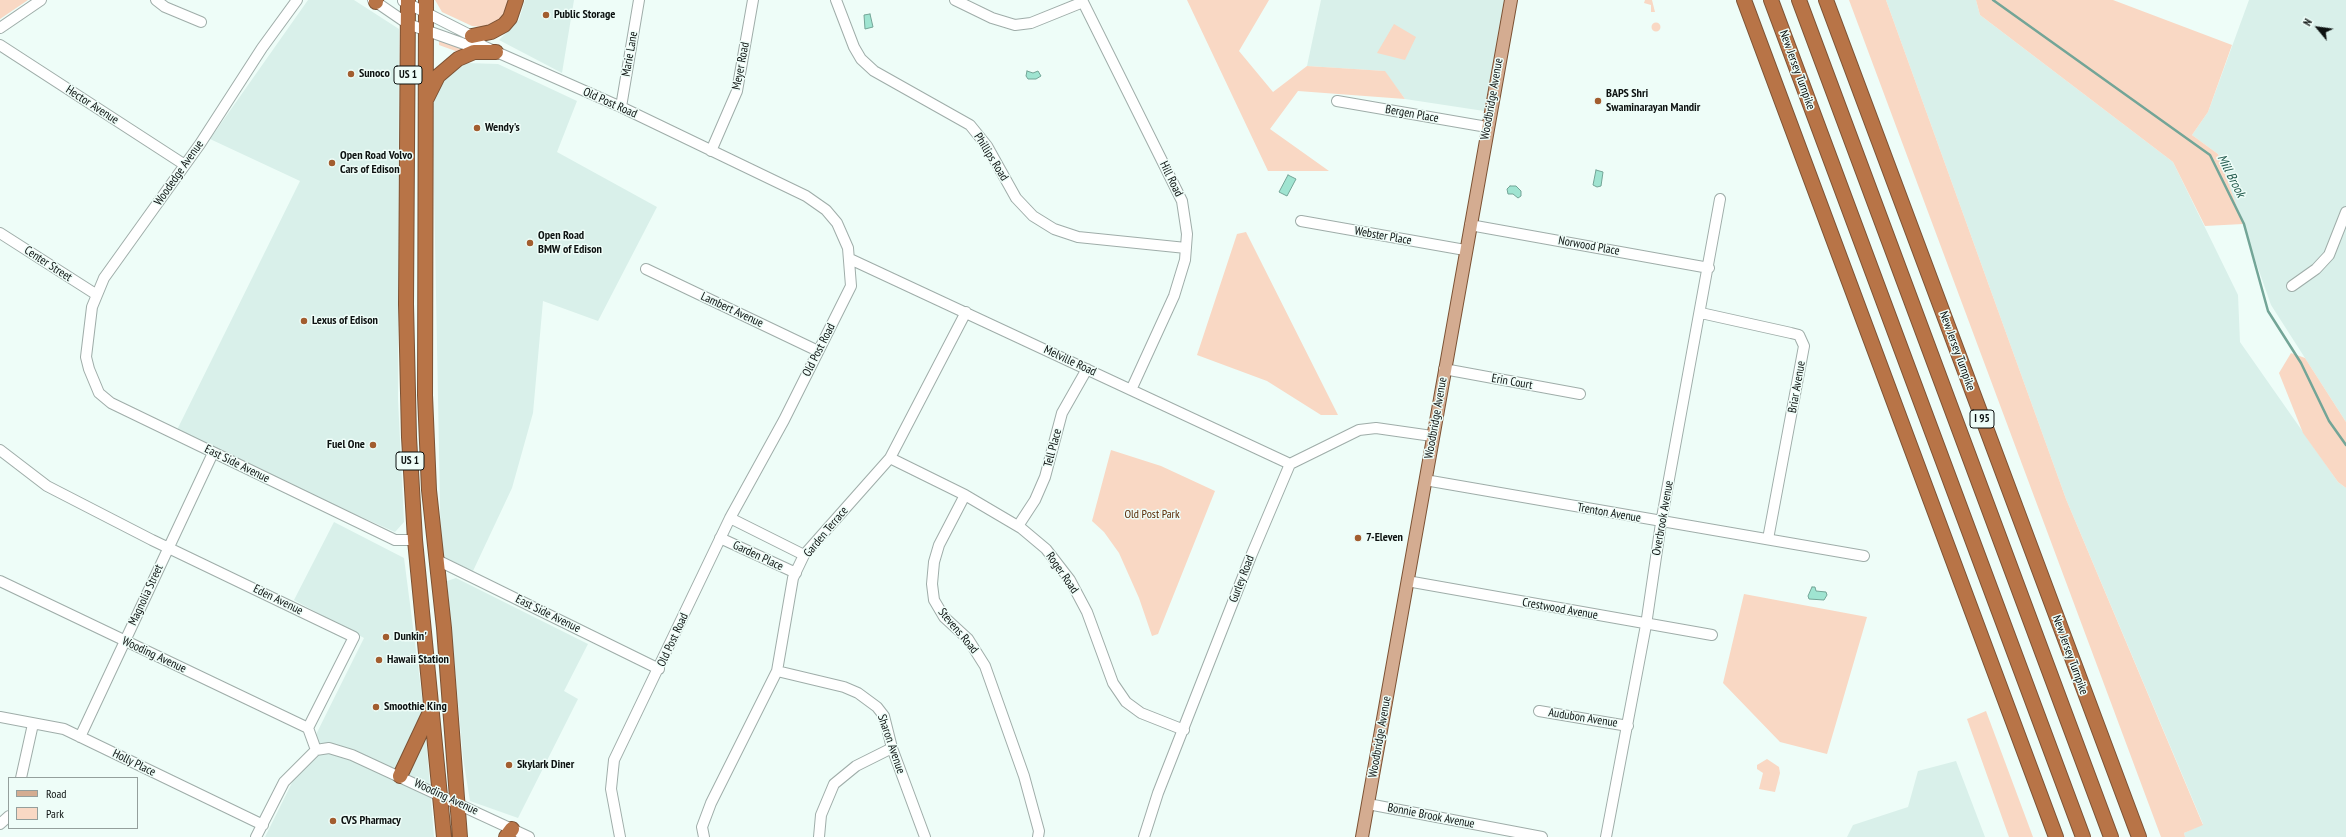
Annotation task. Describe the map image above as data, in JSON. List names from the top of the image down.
{
  "streets": {
    "highway": ["New Jersey Turnpike", "US 1", "I 95"],
    "main road": ["Woodbridge Avenue"],
    "street": [
      "Marie Lane",
      "Meyer Road",
      "Old Post Road",
      "Hector Avenue",
      "Bergen Place",
      "Phillips Road",
      "Woodedge Avenue",
      "Hill Road",
      "Webster Place",
      "Norwood Place",
      "Center Street",
      "Lambert Avenue",
      "Melville Road",
      "Erin Court",
      "Briar Avenue",
      "Tell Place",
      "East Side Avenue",
      "Trenton Avenue",
      "Overbrook Avenue",
      "Garden Terrace",
      "Garden Place",
      "Roger Road",
      "Gurley Road",
      "Magnolia Street",
      "Eden Avenue",
      "Crestwood Avenue",
      "Stevens Road",
      "Wooding Avenue",
      "Audubon Avenue",
      "Sharon Avenue",
      "Holly Place",
      "Bonnie Brook Avenue"
    ]
  },
  "crossings": [
    ["Marie Lane", "Old Post Road"],
    ["Meyer Road", "Old Post Road"],
    ["US 1", "Old Post Road"],
    ["US 1", "East Side Avenue"],
    ["US 1", "Wooding Avenue"],
    ["Woodbridge Avenue", "Bergen Place"],
    ["Woodbridge Avenue", "Webster Place"],
    ["Woodbridge Avenue", "Norwood Place"],
    ["Woodbridge Avenue", "Erin Court"],
    ["Woodbridge Avenue", "Trenton Avenue"],
    ["Woodbridge Avenue", "Crestwood Avenue"],
    ["Woodbridge Avenue", "Bonnie Brook Avenue"],
    ["Old Post Road", "Lambert Avenue"],
    ["Old Post Road", "Melville Road"],
    ["Old Post Road", "East Side Avenue"],
    ["Old Post Road", "Garden Place"],
    ["Hector Avenue", "Woodedge Avenue"],
    ["Phillips Road", "Hill Road"],
    ["Woodedge Avenue", "Center Street"],
    ["Woodedge Avenue", "East Side Avenue"],
    ["Hill Road", "Melville Road"],
    ["Norwood Place", "Overbrook Avenue"],
    ["Melville Road", "Tell Place"],
    ["Melville Road", "Garden Terrace"],
    ["Melville Road", "Gurley Road"],
    ["Briar Avenue", "Trenton Avenue"],
    ["Briar Avenue", "Overbrook Avenue"],
    ["Tell Place", "Roger Road"],
    ["East Side Avenue", "Magnolia Street"],
    ["Trenton Avenue", "Overbrook Avenue"],
    ["Overbrook Avenue", "Crestwood Avenue"],
    ["Overbrook Avenue", "Audubon Avenue"],
    ["Garden Terrace", "Garden Place"],
    ["Garden Terrace", "Roger Road"],
    ["Garden Terrace", "Sharon Avenue"],
    ["Roger Road", "Gurley Road"],
    ["Roger Road", "Stevens Road"],
    ["Magnolia Street", "Eden Avenue"],
    ["Magnolia Street", "Wooding Avenue"],
    ["Magnolia Street", "Holly Place"],
    ["Eden Avenue", "Wooding Avenue"]
  ],
  "water": ["Mill Brook"],
  "parks": ["Old Post Park"],
  "places": [
    "Public Storage",
    "Sunoco",
    "BAPS Shri Swaminarayan Mandir",
    "Wendy's",
    "Open Road Volvo Cars of Edison",
    "Open Road BMW of Edison",
    "Lexus of Edison",
    "Fuel One",
    "7-Eleven",
    "Dunkin'",
    "Hawaii Station",
    "Smoothie King",
    "Skylark Diner",
    "CVS Pharmacy"
  ],
  "legend": ["Road", "Park"],
  "north": "top left"
}
